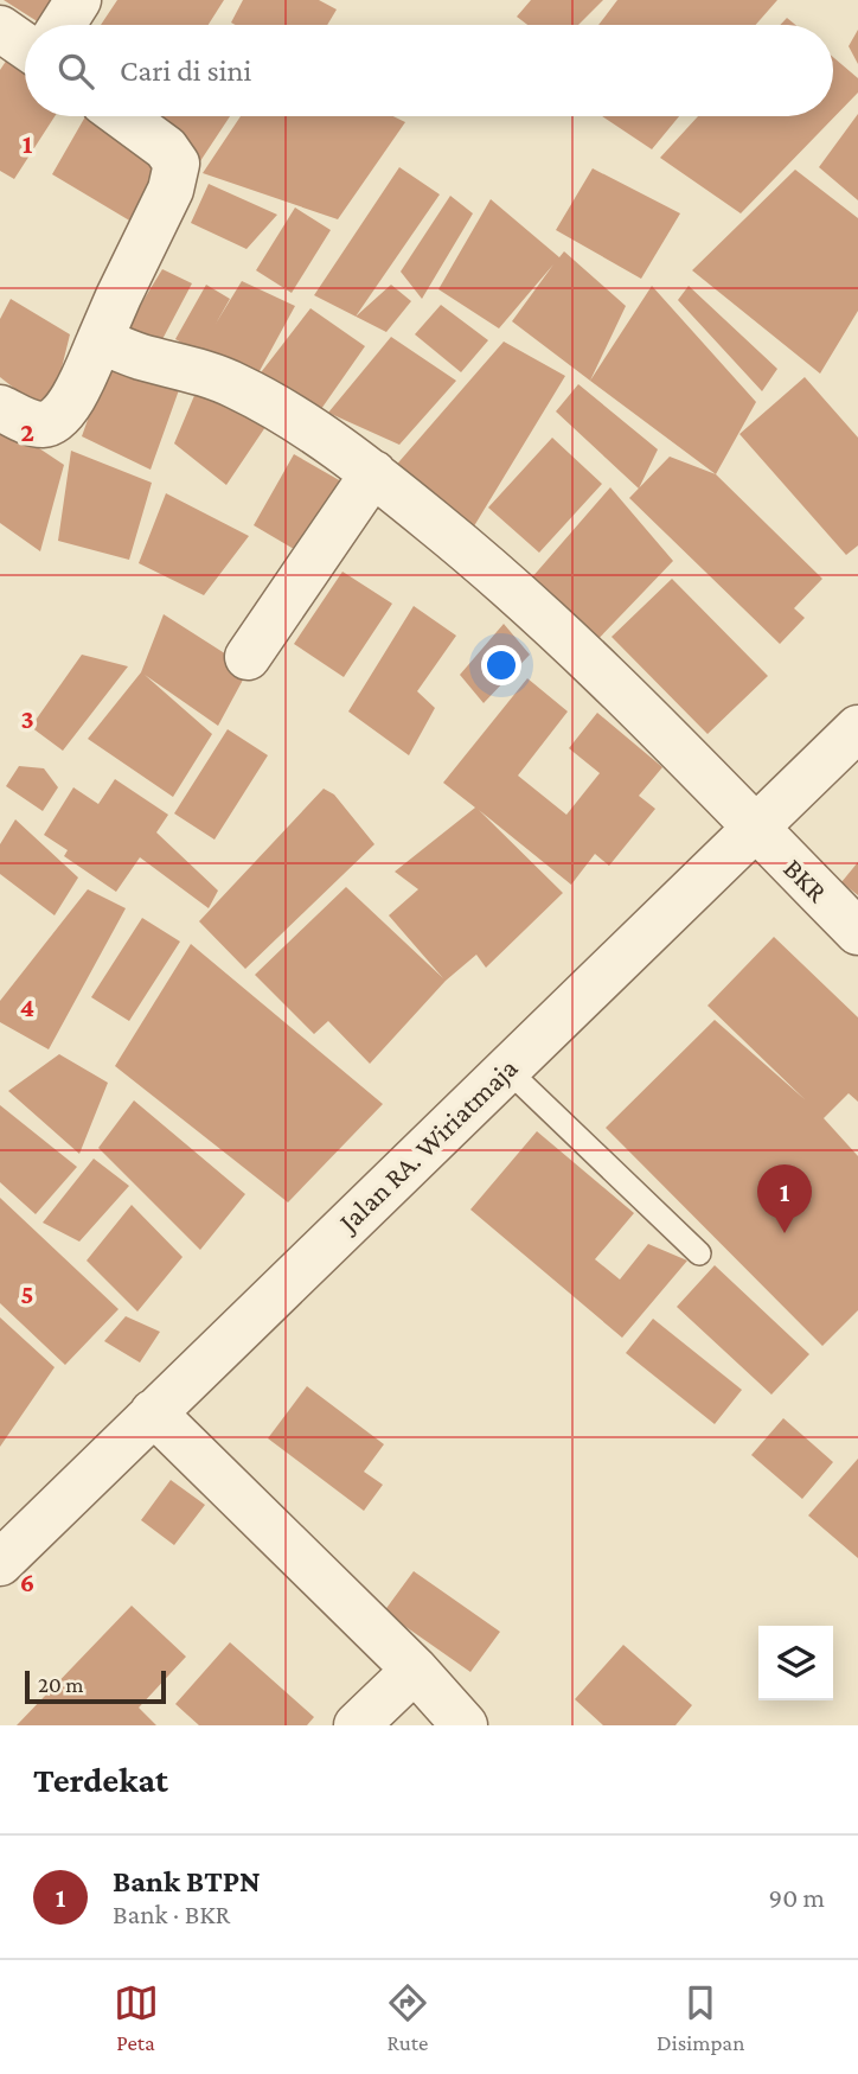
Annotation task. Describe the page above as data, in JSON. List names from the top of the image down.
{
  "streets": {
    "street": ["BKR", "Jalan RA. Wiriatmaja"]
  },
  "crossings": [
    ["BKR", "Jalan RA. Wiriatmaja"]
  ],
  "scale_bar": "20 m",
  "page": {
    "search": "Cari di sini",
    "pins": "1",
    "scale": "20 m",
    "heading": "Terdekat",
    "list": [
      {
        "mark": "1",
        "name": "Bank BTPN",
        "note": "Bank · BKR",
        "value": "90 m"
      }
    ],
    "nav": ["Peta", "Rute", "Disimpan"]
  },
  "grid": {
    "rows": [
      "1",
      "2",
      "3",
      "4",
      "5",
      "6"
    ]
  }
}
